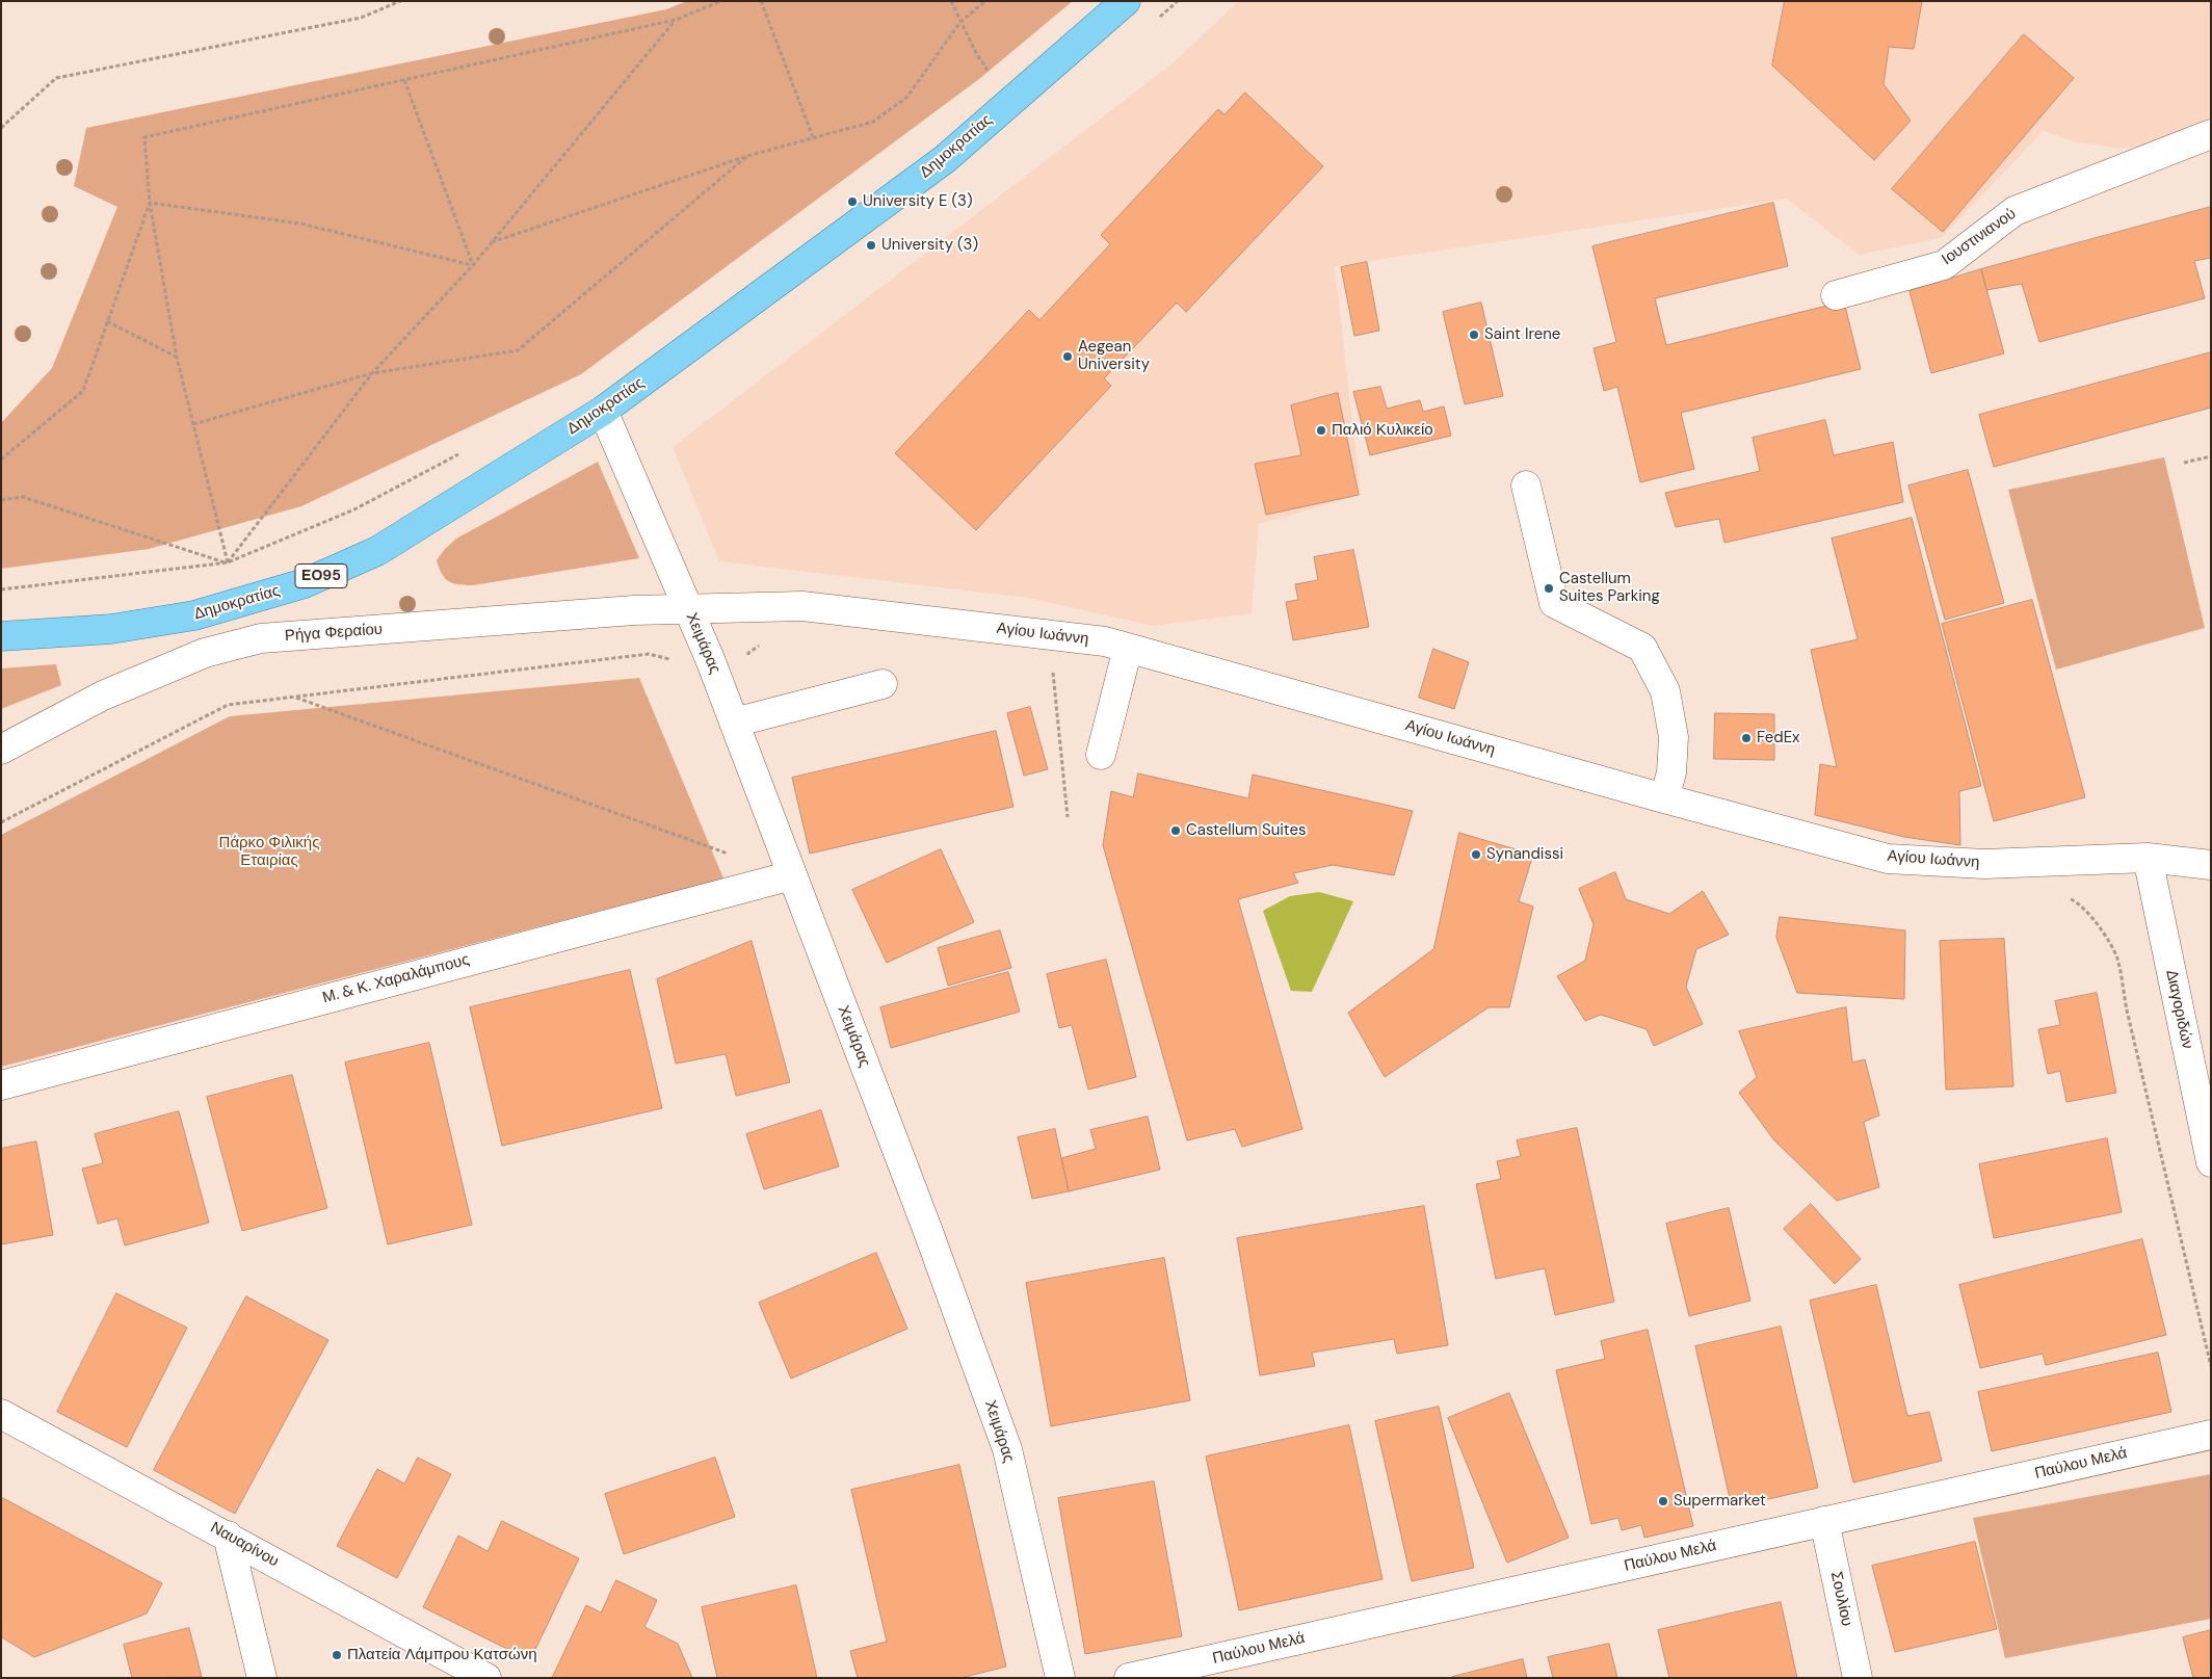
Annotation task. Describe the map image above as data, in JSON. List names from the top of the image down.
{
  "streets": {
    "main road": ["Δημοκρατίας", "ΕΟ95"],
    "street": [
      "Ιουστινιανού",
      "Ρήγα Φεραίου",
      "Αγίου Ιωάννη",
      "Χειμάρας",
      "Μ. & Κ. Χαραλάμπους",
      "Διαγοριδών",
      "Παύλου Μελά",
      "Ναυαρίνου",
      "Σουλίου"
    ]
  },
  "crossings": [
    ["Δημοκρατίας", "Χειμάρας"],
    ["Ρήγα Φεραίου", "Αγίου Ιωάννη"],
    ["Ρήγα Φεραίου", "Χειμάρας"],
    ["Αγίου Ιωάννη", "Χειμάρας"],
    ["Αγίου Ιωάννη", "Διαγοριδών"],
    ["Χειμάρας", "Μ. & Κ. Χαραλάμπους"],
    ["Παύλου Μελά", "Σουλίου"]
  ],
  "parks": ["Πάρκο Φιλικής Εταιρίας"],
  "places": [
    "University E (3)",
    "University (3)",
    "Saint Irene",
    "Aegean University",
    "Παλιό Κυλικείο",
    "Castellum Suites Parking",
    "FedEx",
    "Castellum Suites",
    "Synandissi",
    "Supermarket",
    "Πλατεία Λάμπρου Κατσώνη"
  ]
}
